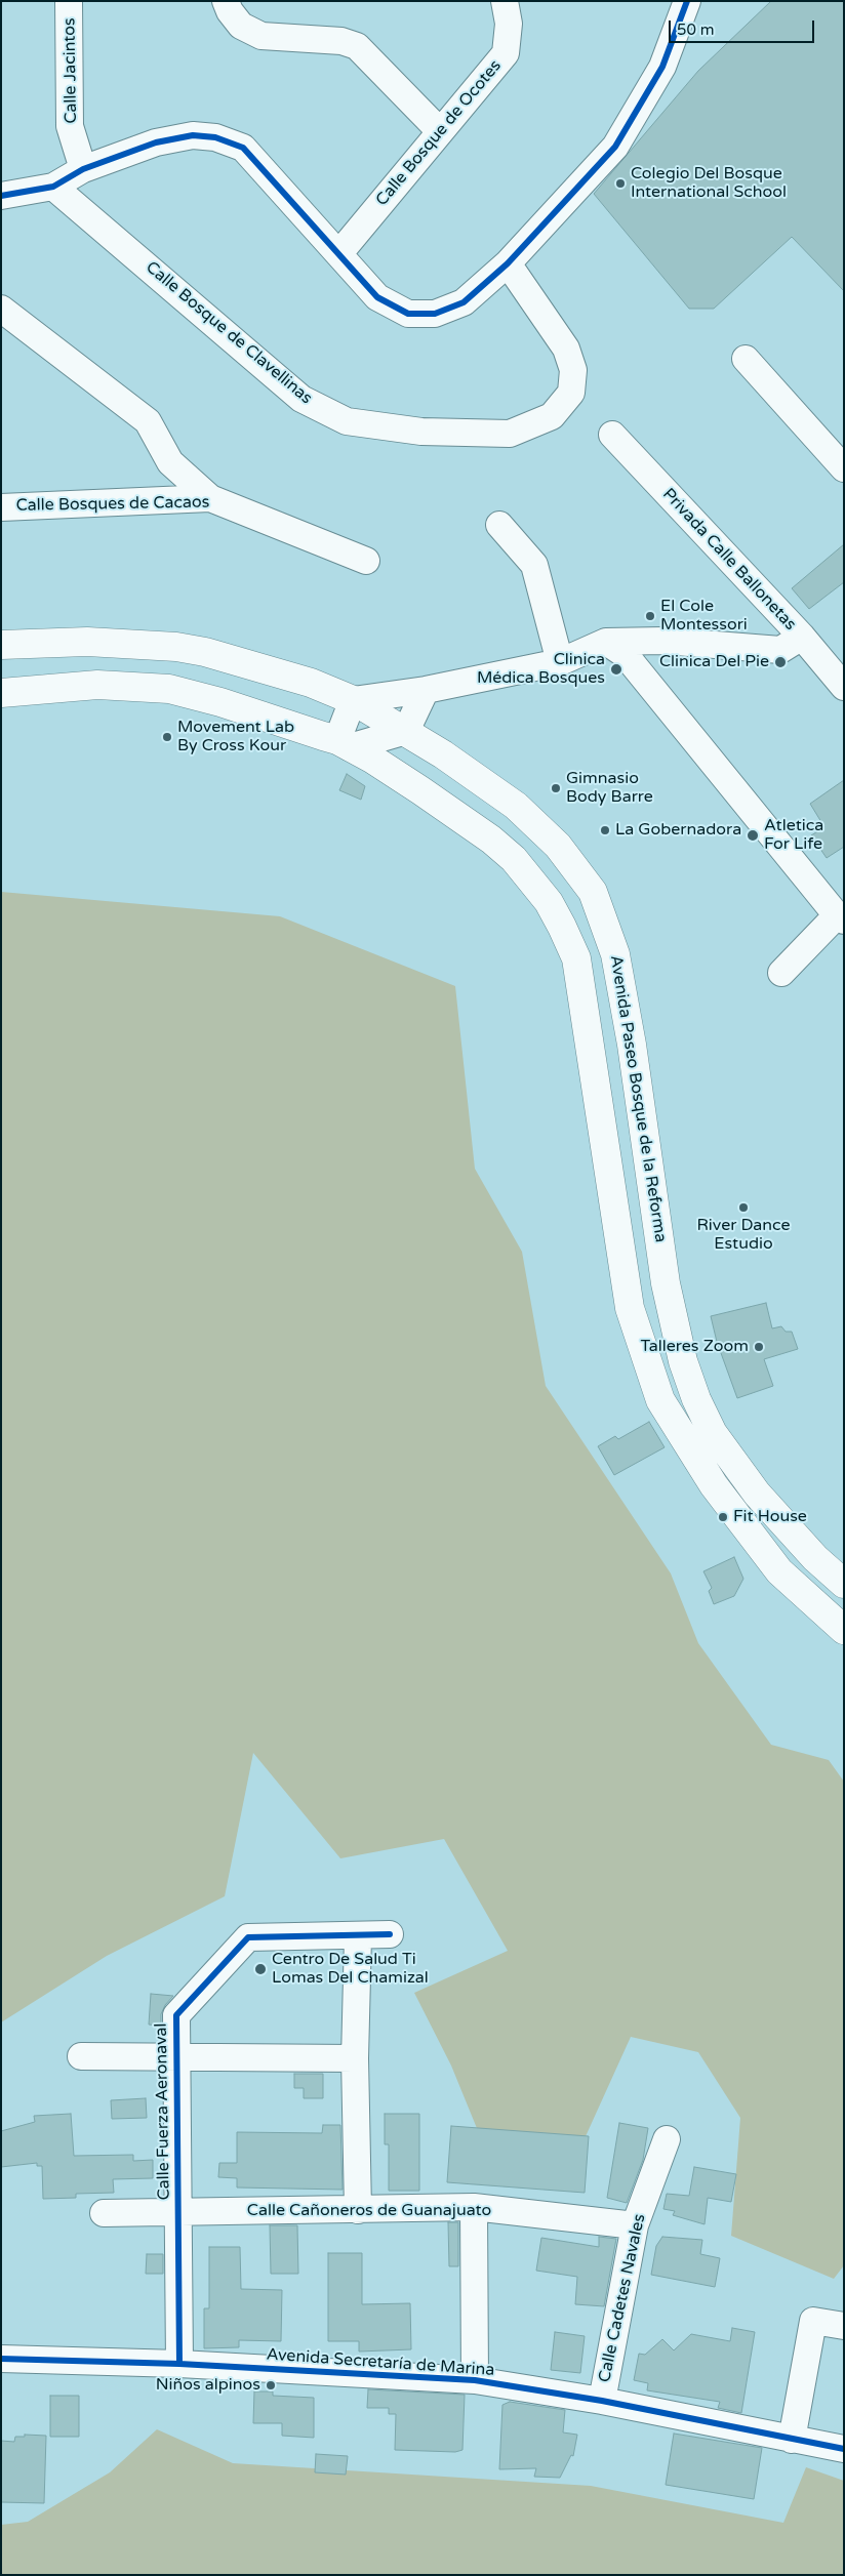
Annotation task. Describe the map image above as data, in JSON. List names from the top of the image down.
{
  "streets": {
    "main road": ["Avenida Paseo Bosque de la Reforma"],
    "street": [
      "Calle Jacintos",
      "Calle Bosque de Ocotes",
      "Calle Bosque de Clavellinas",
      "Calle Bosques de Cacaos",
      "Privada Calle Ballonetas",
      "Calle Fuerza Aeronaval",
      "Calle Cañoneros de Guanajuato",
      "Calle Cadetes Navales",
      "Avenida Secretaría de Marina"
    ]
  },
  "crossings": [
    ["Calle Fuerza Aeronaval", "Calle Cañoneros de Guanajuato"],
    ["Calle Fuerza Aeronaval", "Avenida Secretaría de Marina"],
    ["Calle Cañoneros de Guanajuato", "Calle Cadetes Navales"],
    ["Calle Cadetes Navales", "Avenida Secretaría de Marina"]
  ],
  "places": [
    "Colegio Del Bosque International School",
    "El Cole Montessori",
    "Clinica Del Pie",
    "Clinica Médica Bosques",
    "Movement Lab By Cross Kour",
    "Gimnasio Body Barre",
    "La Gobernadora",
    "Atletica For Life",
    "River Dance Estudio",
    "Talleres Zoom",
    "Fit House",
    "Centro De Salud Ti Lomas Del Chamizal",
    "Niños alpinos"
  ],
  "scale_bar": "50 m"
}
